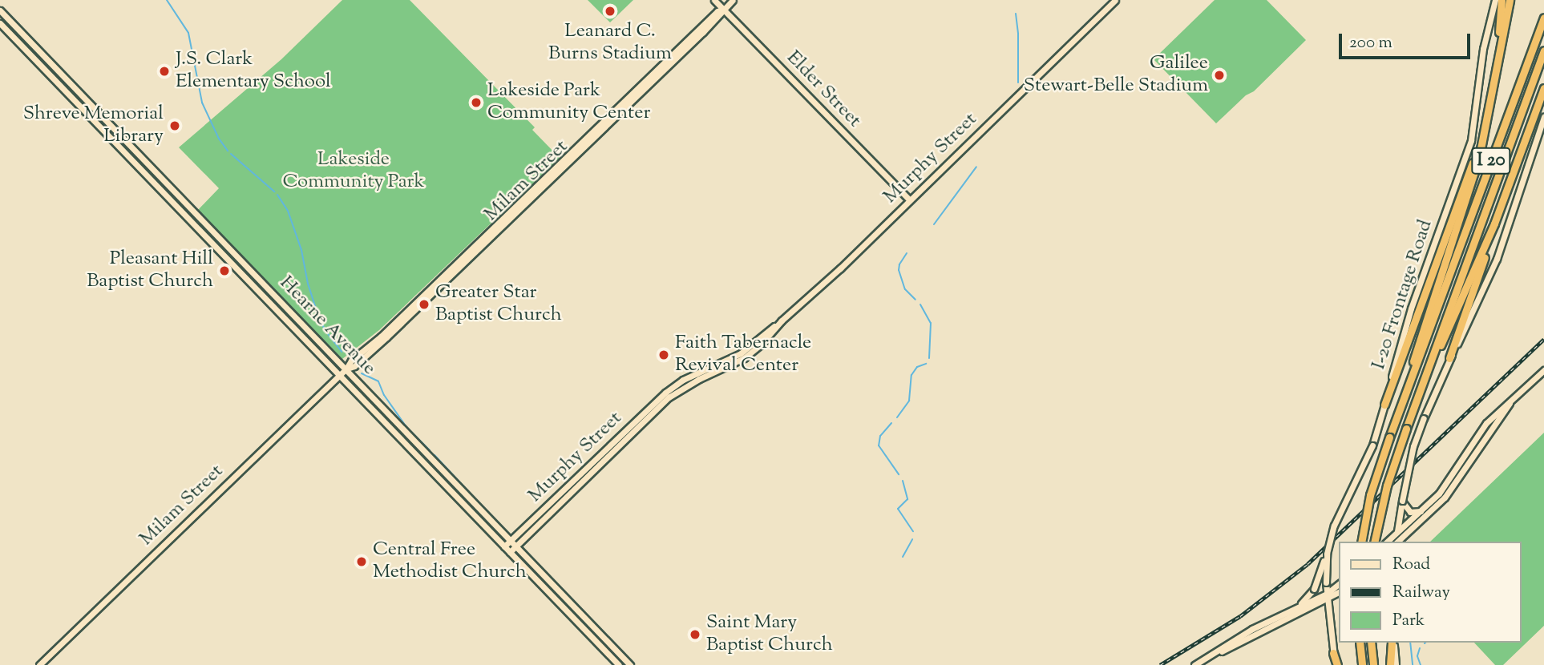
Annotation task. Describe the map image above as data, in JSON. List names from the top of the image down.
{
  "streets": {
    "highway": ["I 20"],
    "main road": [
      "Elder Street",
      "Murphy Street",
      "Milam Street",
      "I-20 Frontage Road",
      "Hearne Avenue"
    ]
  },
  "crossings": [
    ["Elder Street", "Murphy Street"],
    ["Elder Street", "Milam Street"],
    ["Murphy Street", "Hearne Avenue"],
    ["Milam Street", "Hearne Avenue"]
  ],
  "parks": ["Lakeside Community Park"],
  "places": [
    "Leanard C. Burns Stadium",
    "J.S. Clark Elementary School",
    "Galilee Stewart-Belle Stadium",
    "Lakeside Park Community Center",
    "Shreve Memorial Library",
    "Pleasant Hill Baptist Church",
    "Greater Star Baptist Church",
    "Faith Tabernacle Revival Center",
    "Central Free Methodist Church",
    "Saint Mary Baptist Church"
  ],
  "legend": ["Road", "Railway", "Park"],
  "scale_bar": "200 m"
}
